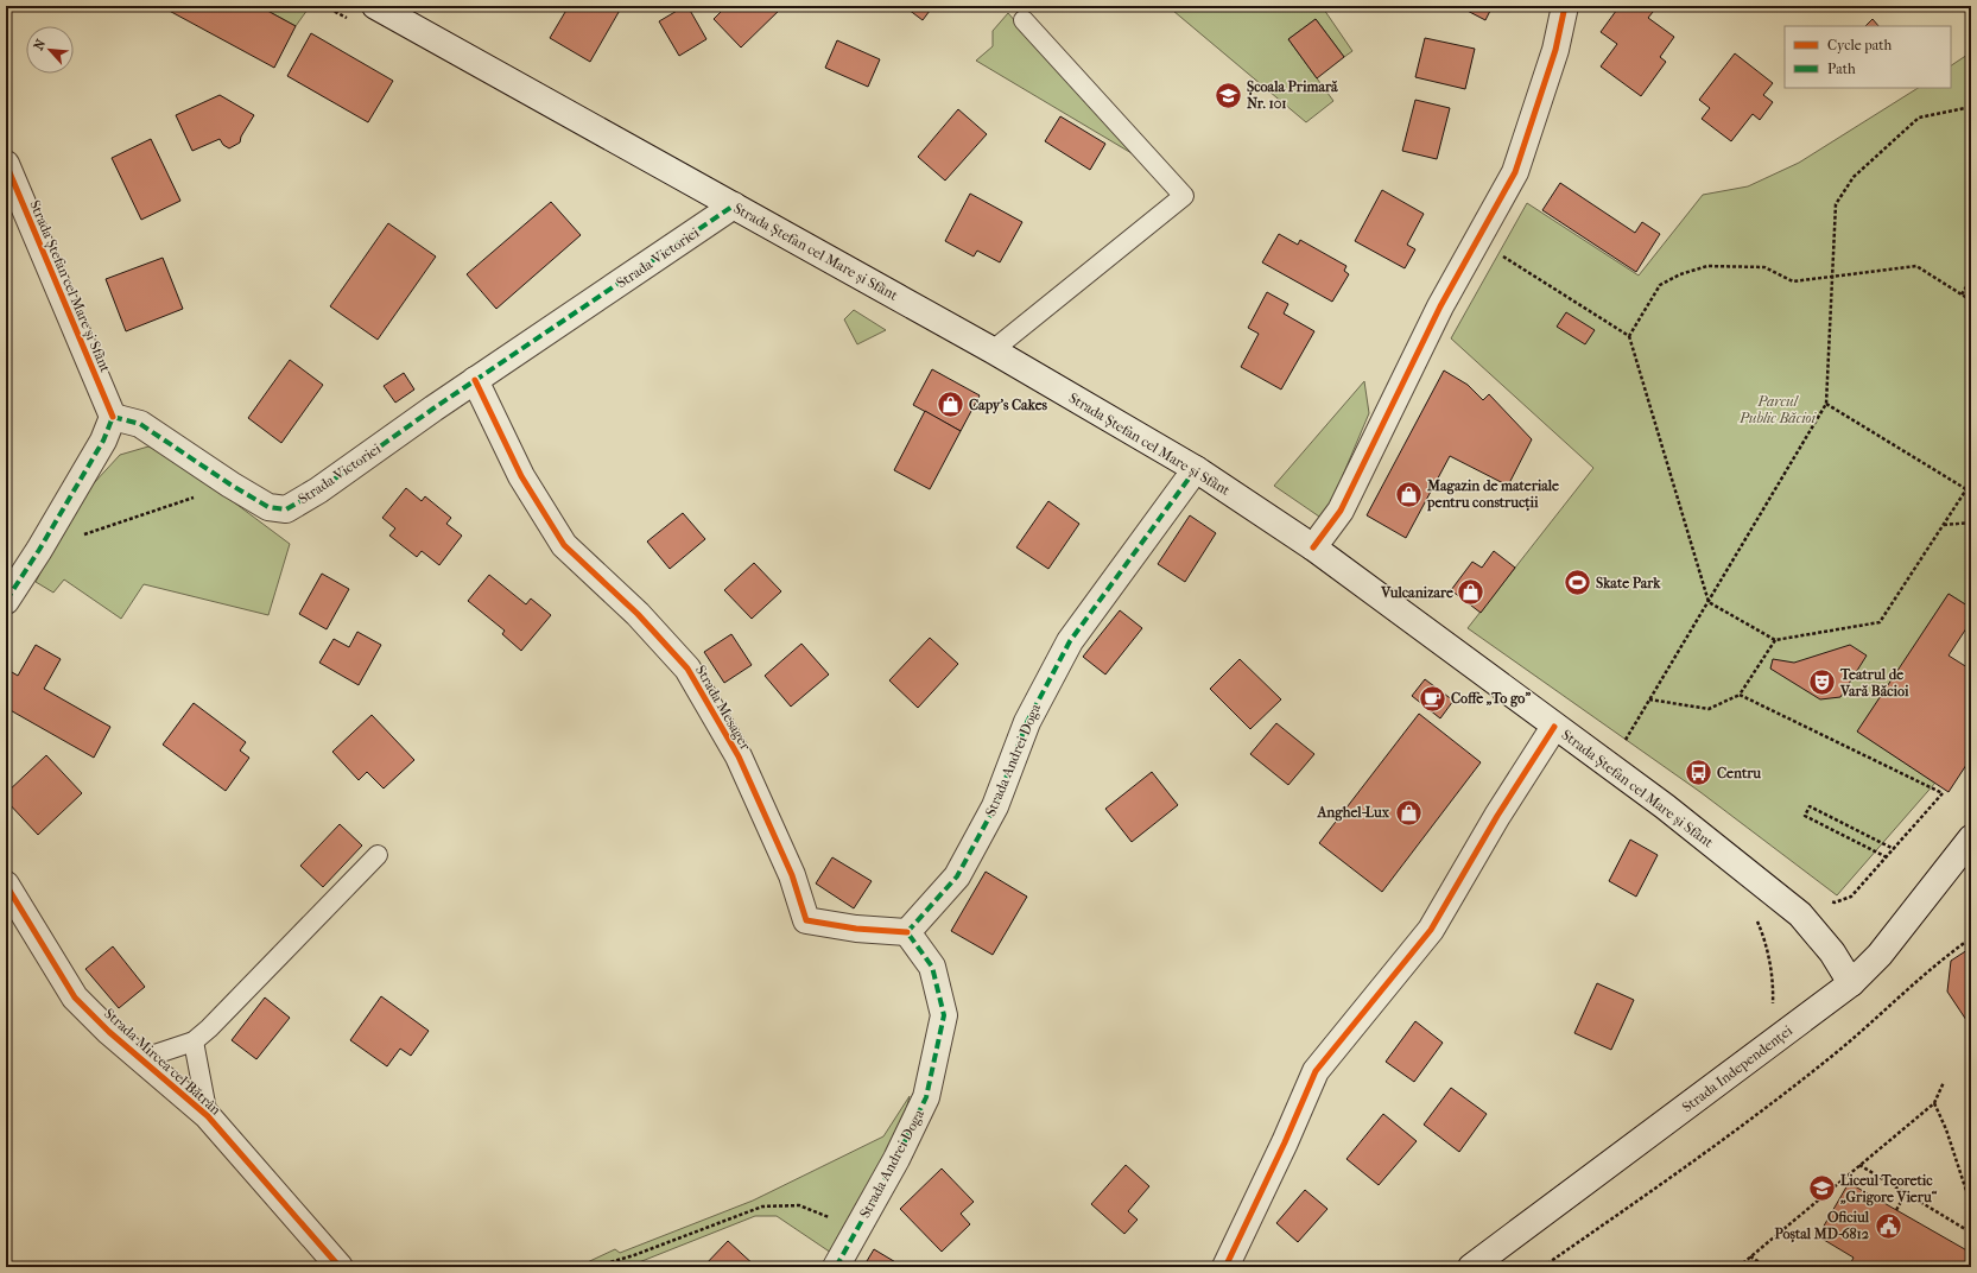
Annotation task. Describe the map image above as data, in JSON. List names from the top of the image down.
{
  "streets": {
    "street": [
      "Strada Ștefan cel Mare și Sfânt",
      "Strada Victoriei",
      "Strada Mesager",
      "Strada Andrei Doga",
      "Strada Mircea cel Bătrân",
      "Strada Independenței"
    ]
  },
  "crossings": [
    ["Strada Ștefan cel Mare și Sfânt", "Strada Victoriei"],
    ["Strada Ștefan cel Mare și Sfânt", "Strada Andrei Doga"],
    ["Strada Ștefan cel Mare și Sfânt", "Strada Independenței"],
    ["Strada Victoriei", "Strada Mesager"],
    ["Strada Mesager", "Strada Andrei Doga"]
  ],
  "parks": ["Parcul Public Băcioi"],
  "places": {
    "school or university": ["Școala Primară Nr. 101", "Liceul Teoretic „Grigore Vieru“"],
    "shop": [
      "Capy's Cakes",
      "Magazin de materiale pentru construcții",
      "Vulcanizare",
      "Anghel-Lux"
    ],
    "sports": ["Skate Park"],
    "theatre": ["Teatrul de Vară Băcioi"],
    "cafe": ["Coffe „To go”"],
    "bus stop": ["Centru"],
    "public building": ["Oficiul Poștal MD-6812"]
  },
  "legend": ["Cycle path", "Path"],
  "north": "top left"
}
